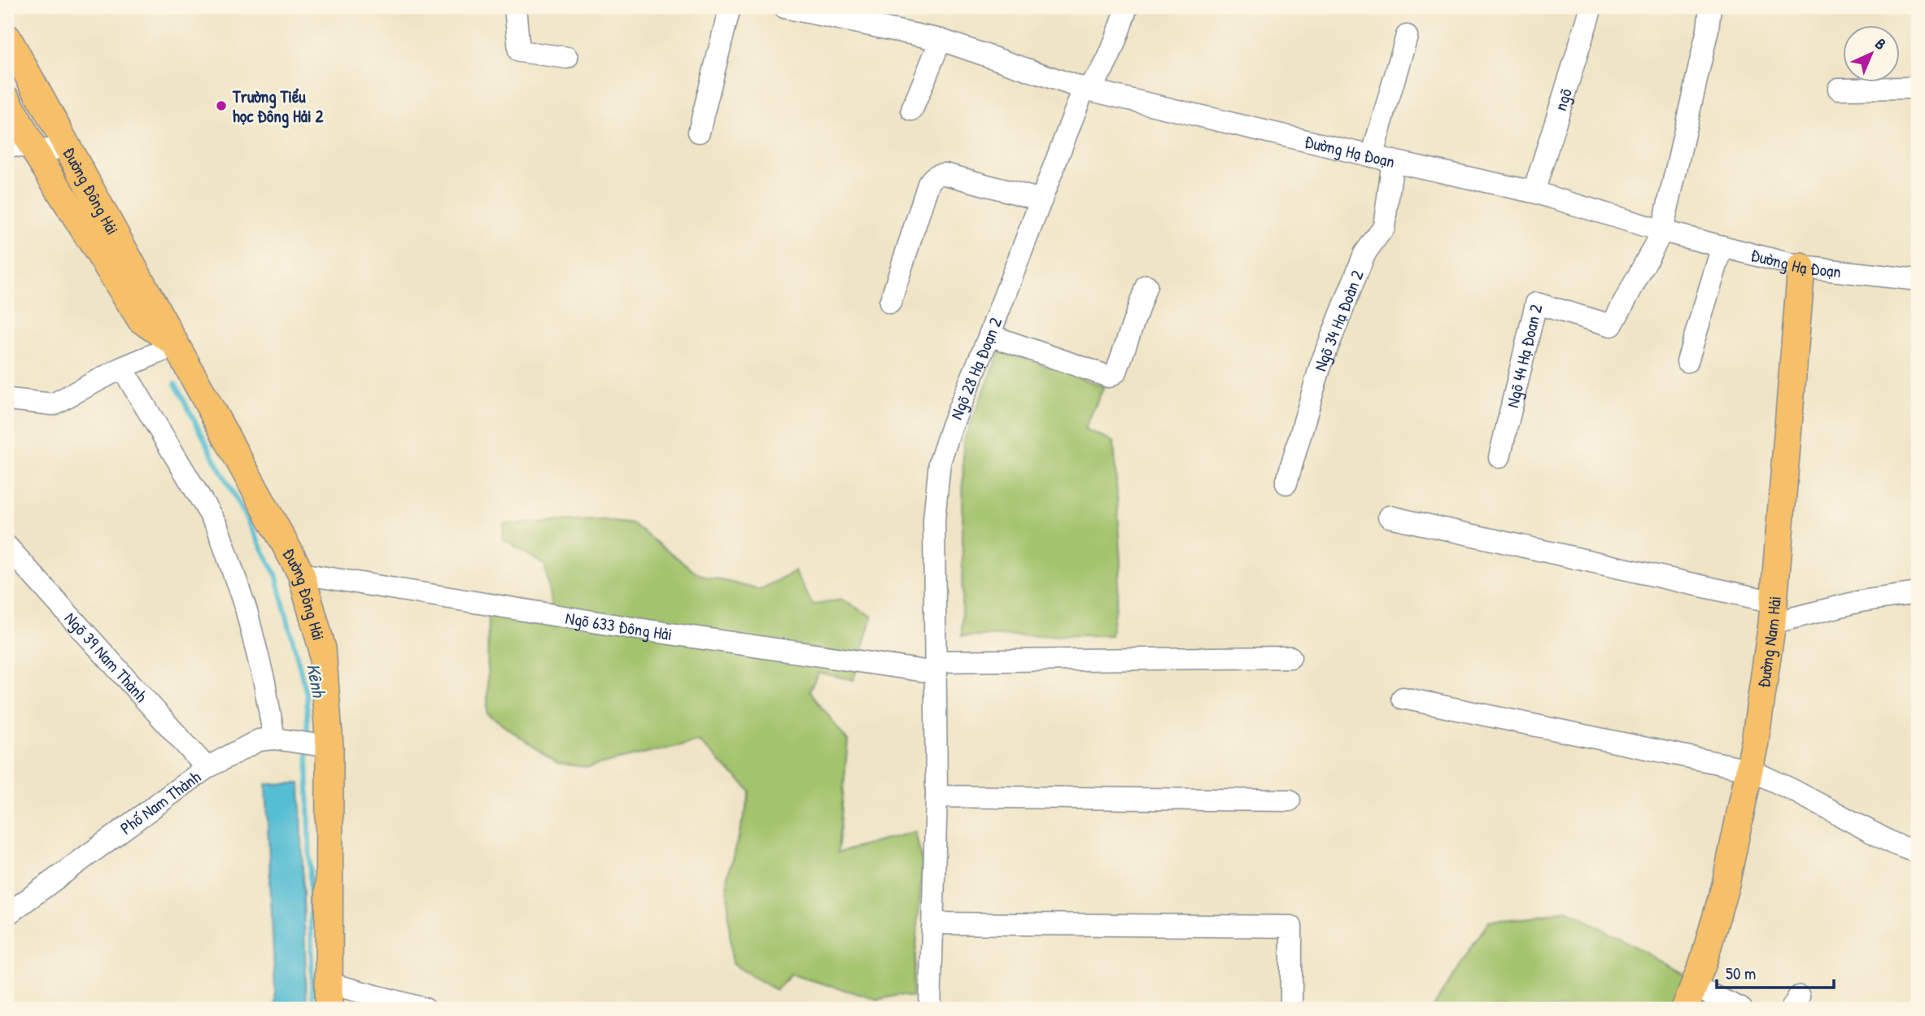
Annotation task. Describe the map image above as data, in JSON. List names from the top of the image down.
{
  "streets": {
    "main road": ["Đường Đông Hải", "Đường Nam Hải"],
    "street": [
      "ngõ",
      "Đường Hạ Đoạn",
      "Ngõ 34 Hạ Đoàn 2",
      "Ngõ 44 Hạ Đoan 2",
      "Ngõ 28 Hạ Đoạn 2",
      "Ngõ 633 Đông Hải",
      "Ngõ 39 Nam Thành",
      "Phố Nam Thành"
    ]
  },
  "crossings": [
    ["ngõ", "Đường Hạ Đoạn"],
    ["Đường Hạ Đoạn", "Ngõ 34 Hạ Đoàn 2"],
    ["Đường Hạ Đoạn", "Ngõ 44 Hạ Đoan 2"],
    ["Đường Hạ Đoạn", "Ngõ 28 Hạ Đoạn 2"],
    ["Đường Hạ Đoạn", "Đường Nam Hải"],
    ["Đường Đông Hải", "Ngõ 633 Đông Hải"],
    ["Đường Đông Hải", "Phố Nam Thành"],
    ["Ngõ 28 Hạ Đoạn 2", "Ngõ 633 Đông Hải"],
    ["Ngõ 39 Nam Thành", "Phố Nam Thành"]
  ],
  "water": ["Kênh"],
  "places": ["Trường Tiểu học Đông Hải 2"],
  "scale_bar": "50 m",
  "north": "top right"
}
